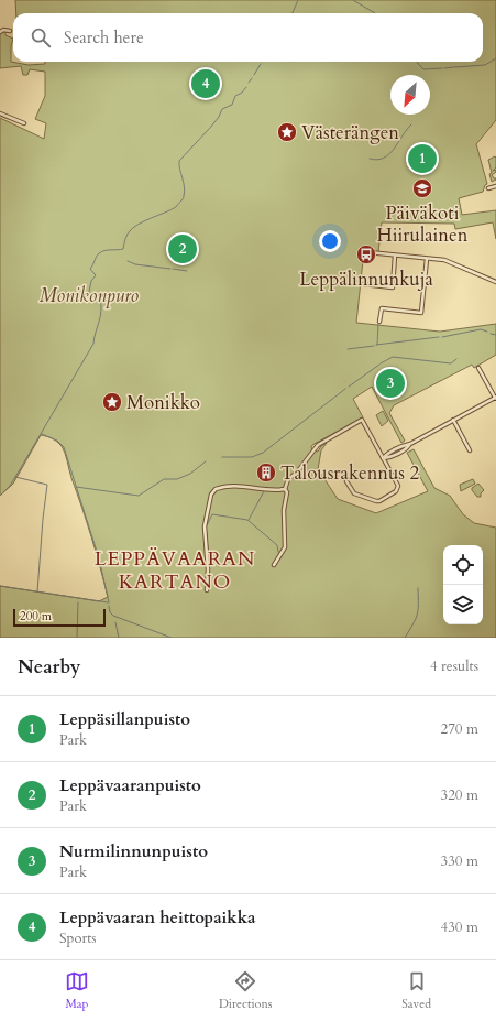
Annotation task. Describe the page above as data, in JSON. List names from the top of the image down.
{
  "districts": ["LEPPÄVAARAN KARTANO"],
  "parks": ["Monikonpuro"],
  "places": {
    "place": ["Västerängen", "Monikko"],
    "school or university": ["Päiväkoti Hiirulainen"],
    "bus stop": ["Leppälinnunkuja"],
    "building": ["Talousrakennus 2"]
  },
  "scale_bar": "200 m",
  "north": "bottom left",
  "page": {
    "search": "Search here",
    "pins": [
      "4",
      "1",
      "2",
      "3"
    ],
    "scale": "200 m",
    "heading": ["Nearby", "4 results"],
    "list": [
      {
        "mark": "1",
        "name": "Leppäsillanpuisto",
        "note": "Park",
        "value": "270 m"
      },
      {
        "mark": "2",
        "name": "Leppävaaranpuisto",
        "note": "Park",
        "value": "320 m"
      },
      {
        "mark": "3",
        "name": "Nurmilinnunpuisto",
        "note": "Park",
        "value": "330 m"
      },
      {
        "mark": "4",
        "name": "Leppävaaran heittopaikka",
        "note": "Sports",
        "value": "430 m"
      }
    ],
    "nav": ["Map", "Directions", "Saved"]
  }
}
